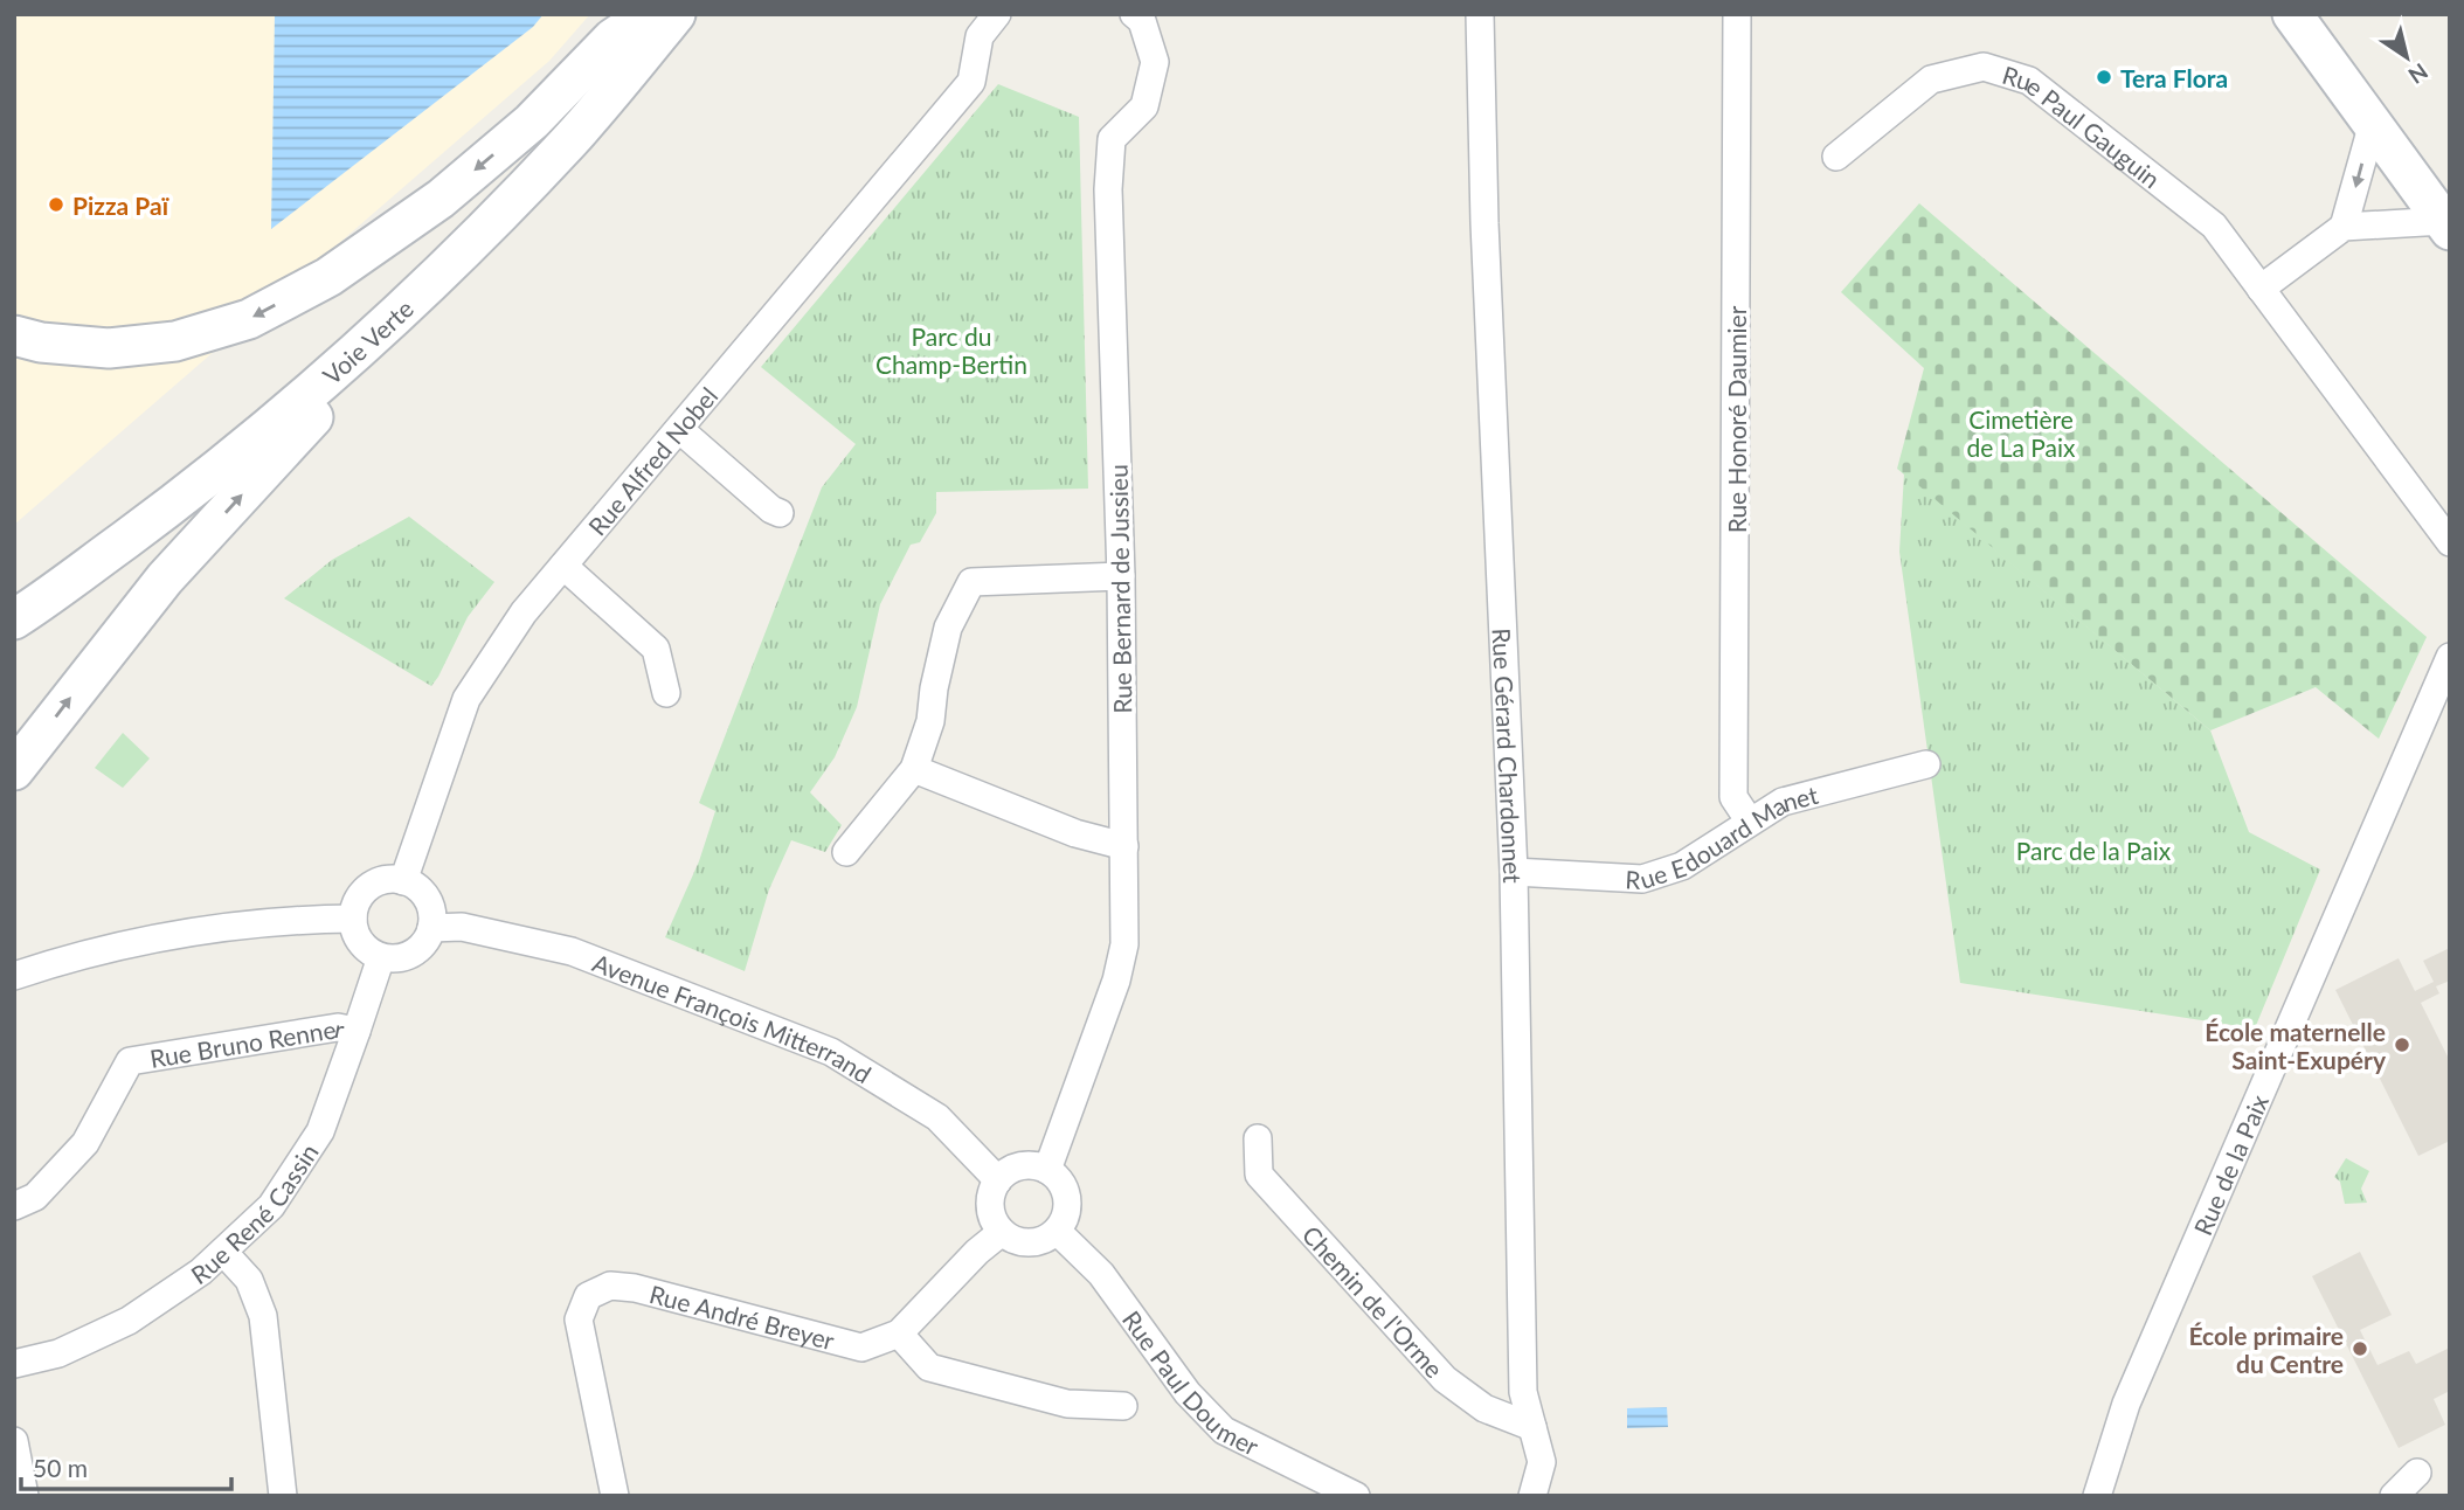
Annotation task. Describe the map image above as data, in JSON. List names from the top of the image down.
{
  "streets": {
    "main road": ["Voie Verte"],
    "street": [
      "Rue Paul Gauguin",
      "Rue Honoré Daumier",
      "Rue Alfred Nobel",
      "Rue Bernard de Jussieu",
      "Rue Gérard Chardonnet",
      "Rue Edouard Manet",
      "Avenue François Mitterrand",
      "Rue Bruno Renner",
      "Rue de la Paix",
      "Rue René Cassin",
      "Chemin de l'Orme",
      "Rue André Breyer",
      "Rue Paul Doumer"
    ]
  },
  "crossings": [
    ["Rue Honoré Daumier", "Rue Edouard Manet"],
    ["Rue Alfred Nobel", "Avenue François Mitterrand"],
    ["Rue Alfred Nobel", "Rue René Cassin"],
    ["Rue Bernard de Jussieu", "Avenue François Mitterrand"],
    ["Rue Bernard de Jussieu", "Rue André Breyer"],
    ["Rue Bernard de Jussieu", "Rue Paul Doumer"],
    ["Rue Gérard Chardonnet", "Rue Edouard Manet"],
    ["Rue Gérard Chardonnet", "Chemin de l'Orme"],
    ["Avenue François Mitterrand", "Rue René Cassin"],
    ["Avenue François Mitterrand", "Rue André Breyer"],
    ["Avenue François Mitterrand", "Rue Paul Doumer"],
    ["Rue Bruno Renner", "Rue René Cassin"],
    ["Rue André Breyer", "Rue Paul Doumer"]
  ],
  "parks": ["Parc du Champ-Bertin", "Cimetière de La Paix", "Parc de la Paix"],
  "places": [
    "Tera Flora",
    "Pizza Paï",
    "École maternelle Saint-Exupéry",
    "École primaire du Centre"
  ],
  "scale_bar": "50 m",
  "north": "bottom right"
}
